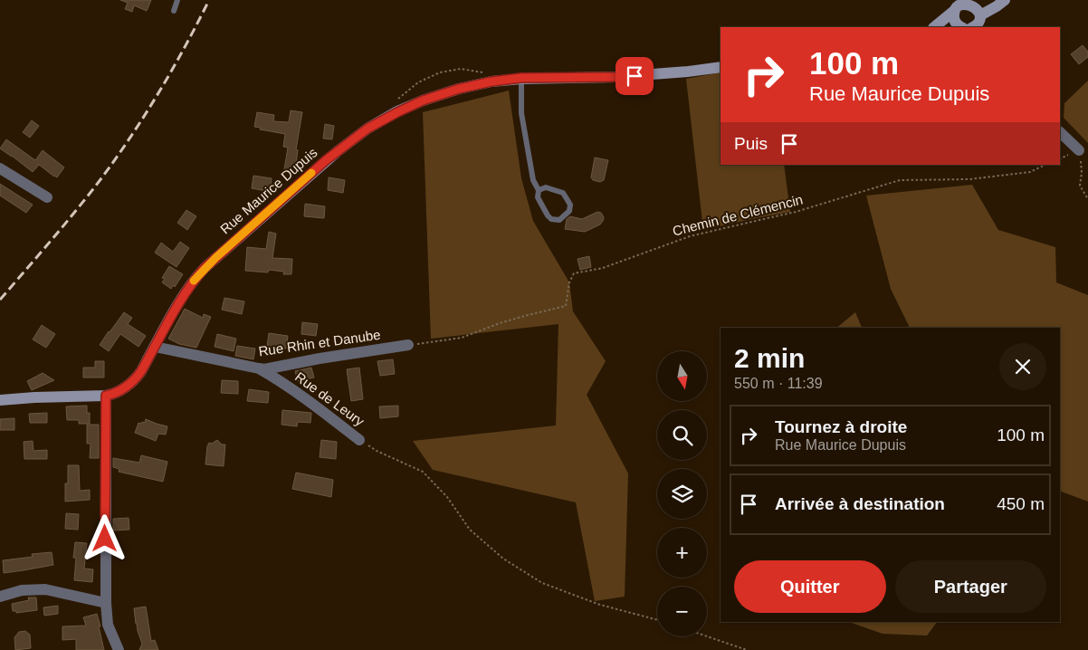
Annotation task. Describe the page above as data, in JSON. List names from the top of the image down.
{
  "streets": {
    "main road": ["Rue Maurice Dupuis"],
    "street": ["Rue Rhin et Danube", "Rue de Leury"],
    "path": ["Chemin de Clémencin"]
  },
  "crossings": [
    ["Rue Maurice Dupuis", "Rue Rhin et Danube"],
    ["Chemin de Clémencin", "Rue Rhin et Danube"],
    ["Rue Rhin et Danube", "Rue de Leury"]
  ],
  "north": "bottom",
  "page": {
    "turn": ["100 m", "Rue Maurice Dupuis"],
    "then": "Puis",
    "heading": ["2 min", "550 m · 11:39"],
    "map_buttons": ["+", "−"],
    "list": [
      {
        "name": "Tournez à droite",
        "note": "Rue Maurice Dupuis",
        "value": "100 m"
      },
      {
        "name": "Arrivée à destination",
        "value": "450 m"
      }
    ],
    "buttons": ["Quitter", "Partager"]
  }
}
